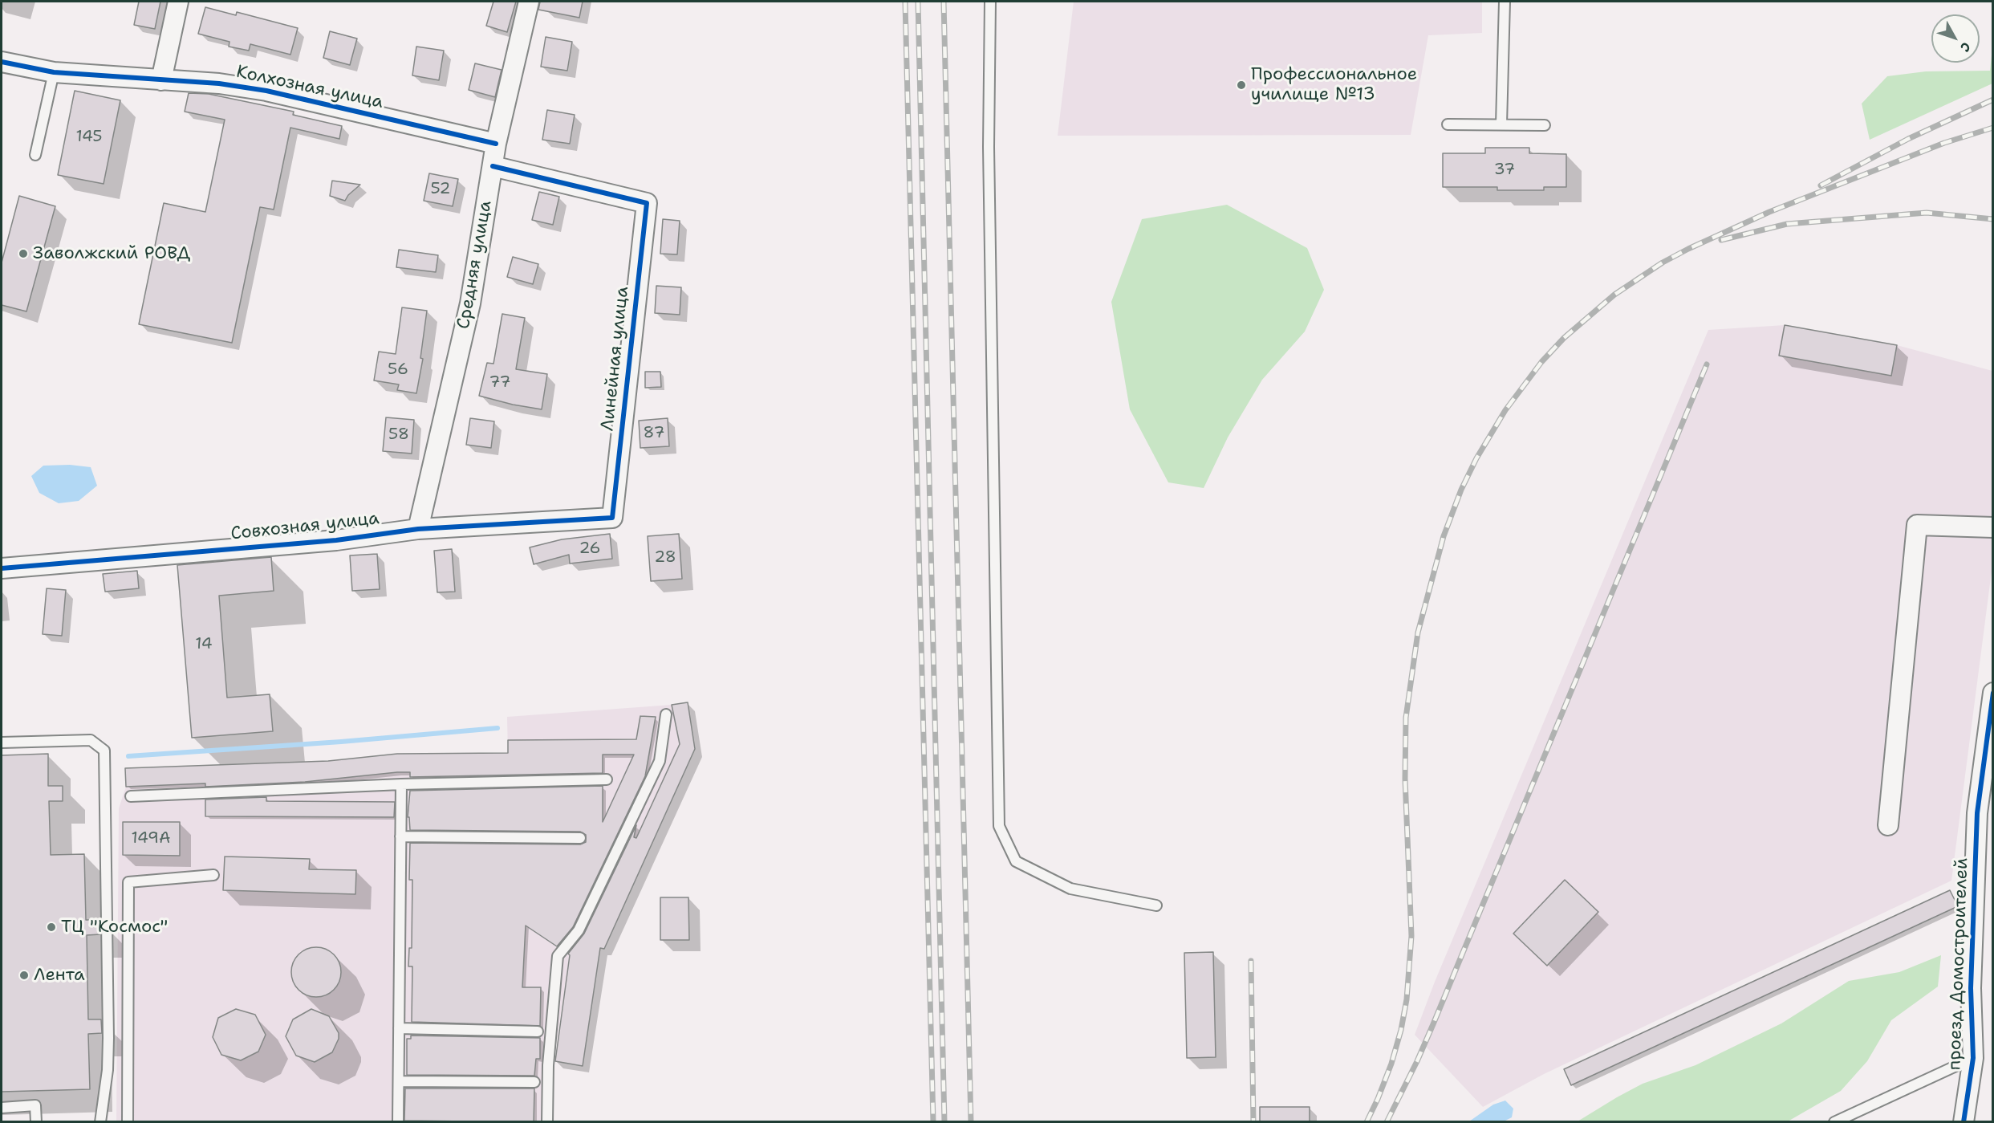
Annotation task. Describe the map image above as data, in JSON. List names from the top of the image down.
{
  "streets": {
    "street": [
      "Колхозная улица",
      "Средняя улица",
      "Линейная улица",
      "Совхозная улица",
      "проезд Домостроителей"
    ]
  },
  "crossings": [
    ["Колхозная улица", "Средняя улица"],
    ["Средняя улица", "Линейная улица"],
    ["Средняя улица", "Совхозная улица"],
    ["Линейная улица", "Совхозная улица"]
  ],
  "places": [
    "Профессиональное училище №13",
    "Заволжский РОВД",
    "ТЦ \"Космос\"",
    "Лента"
  ],
  "house_numbers": [
    "145",
    "37",
    "52",
    "56",
    "77",
    "87",
    "58",
    "26",
    "28",
    "14",
    "149А"
  ],
  "north": "bottom right"
}
